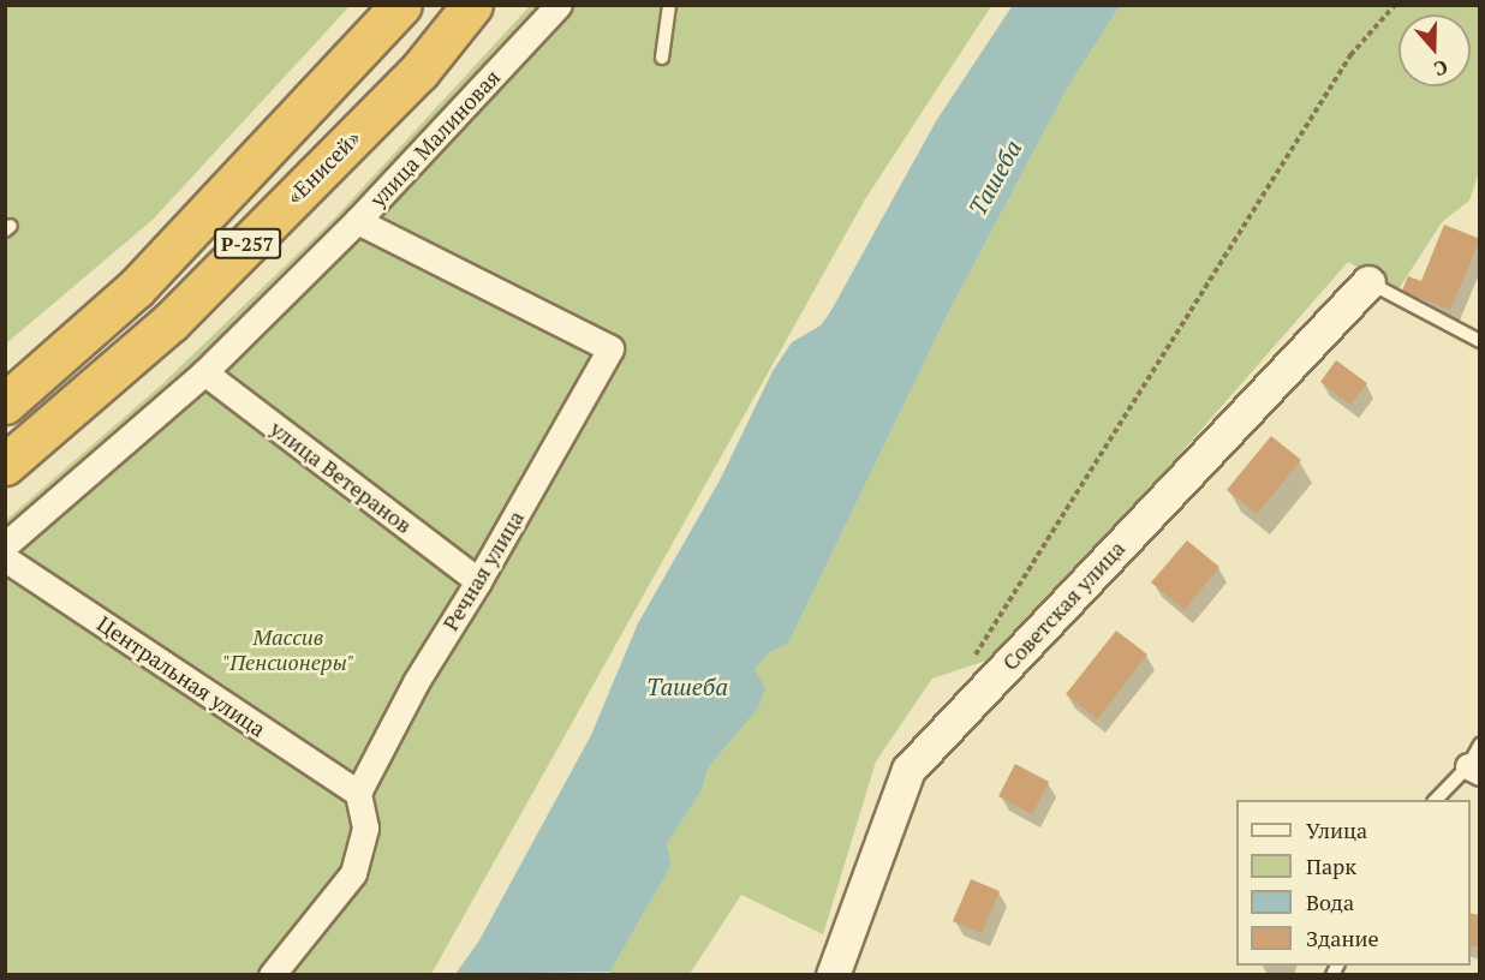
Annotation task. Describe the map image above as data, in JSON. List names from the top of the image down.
{
  "streets": {
    "highway": ["«Енисей»", "Р-257"],
    "street": [
      "улица Малиновая",
      "улица Ветеранов",
      "Речная улица",
      "Советская улица",
      "Центральная улица"
    ]
  },
  "crossings": [
    ["улица Малиновая", "Речная улица"],
    ["улица Ветеранов", "Речная улица"],
    ["Речная улица", "Центральная улица"]
  ],
  "water": ["Ташеба"],
  "parks": ["Массив \"Пенсионеры\""],
  "legend": [
    "Улица",
    "Парк",
    "Вода",
    "Здание"
  ],
  "north": "bottom"
}
